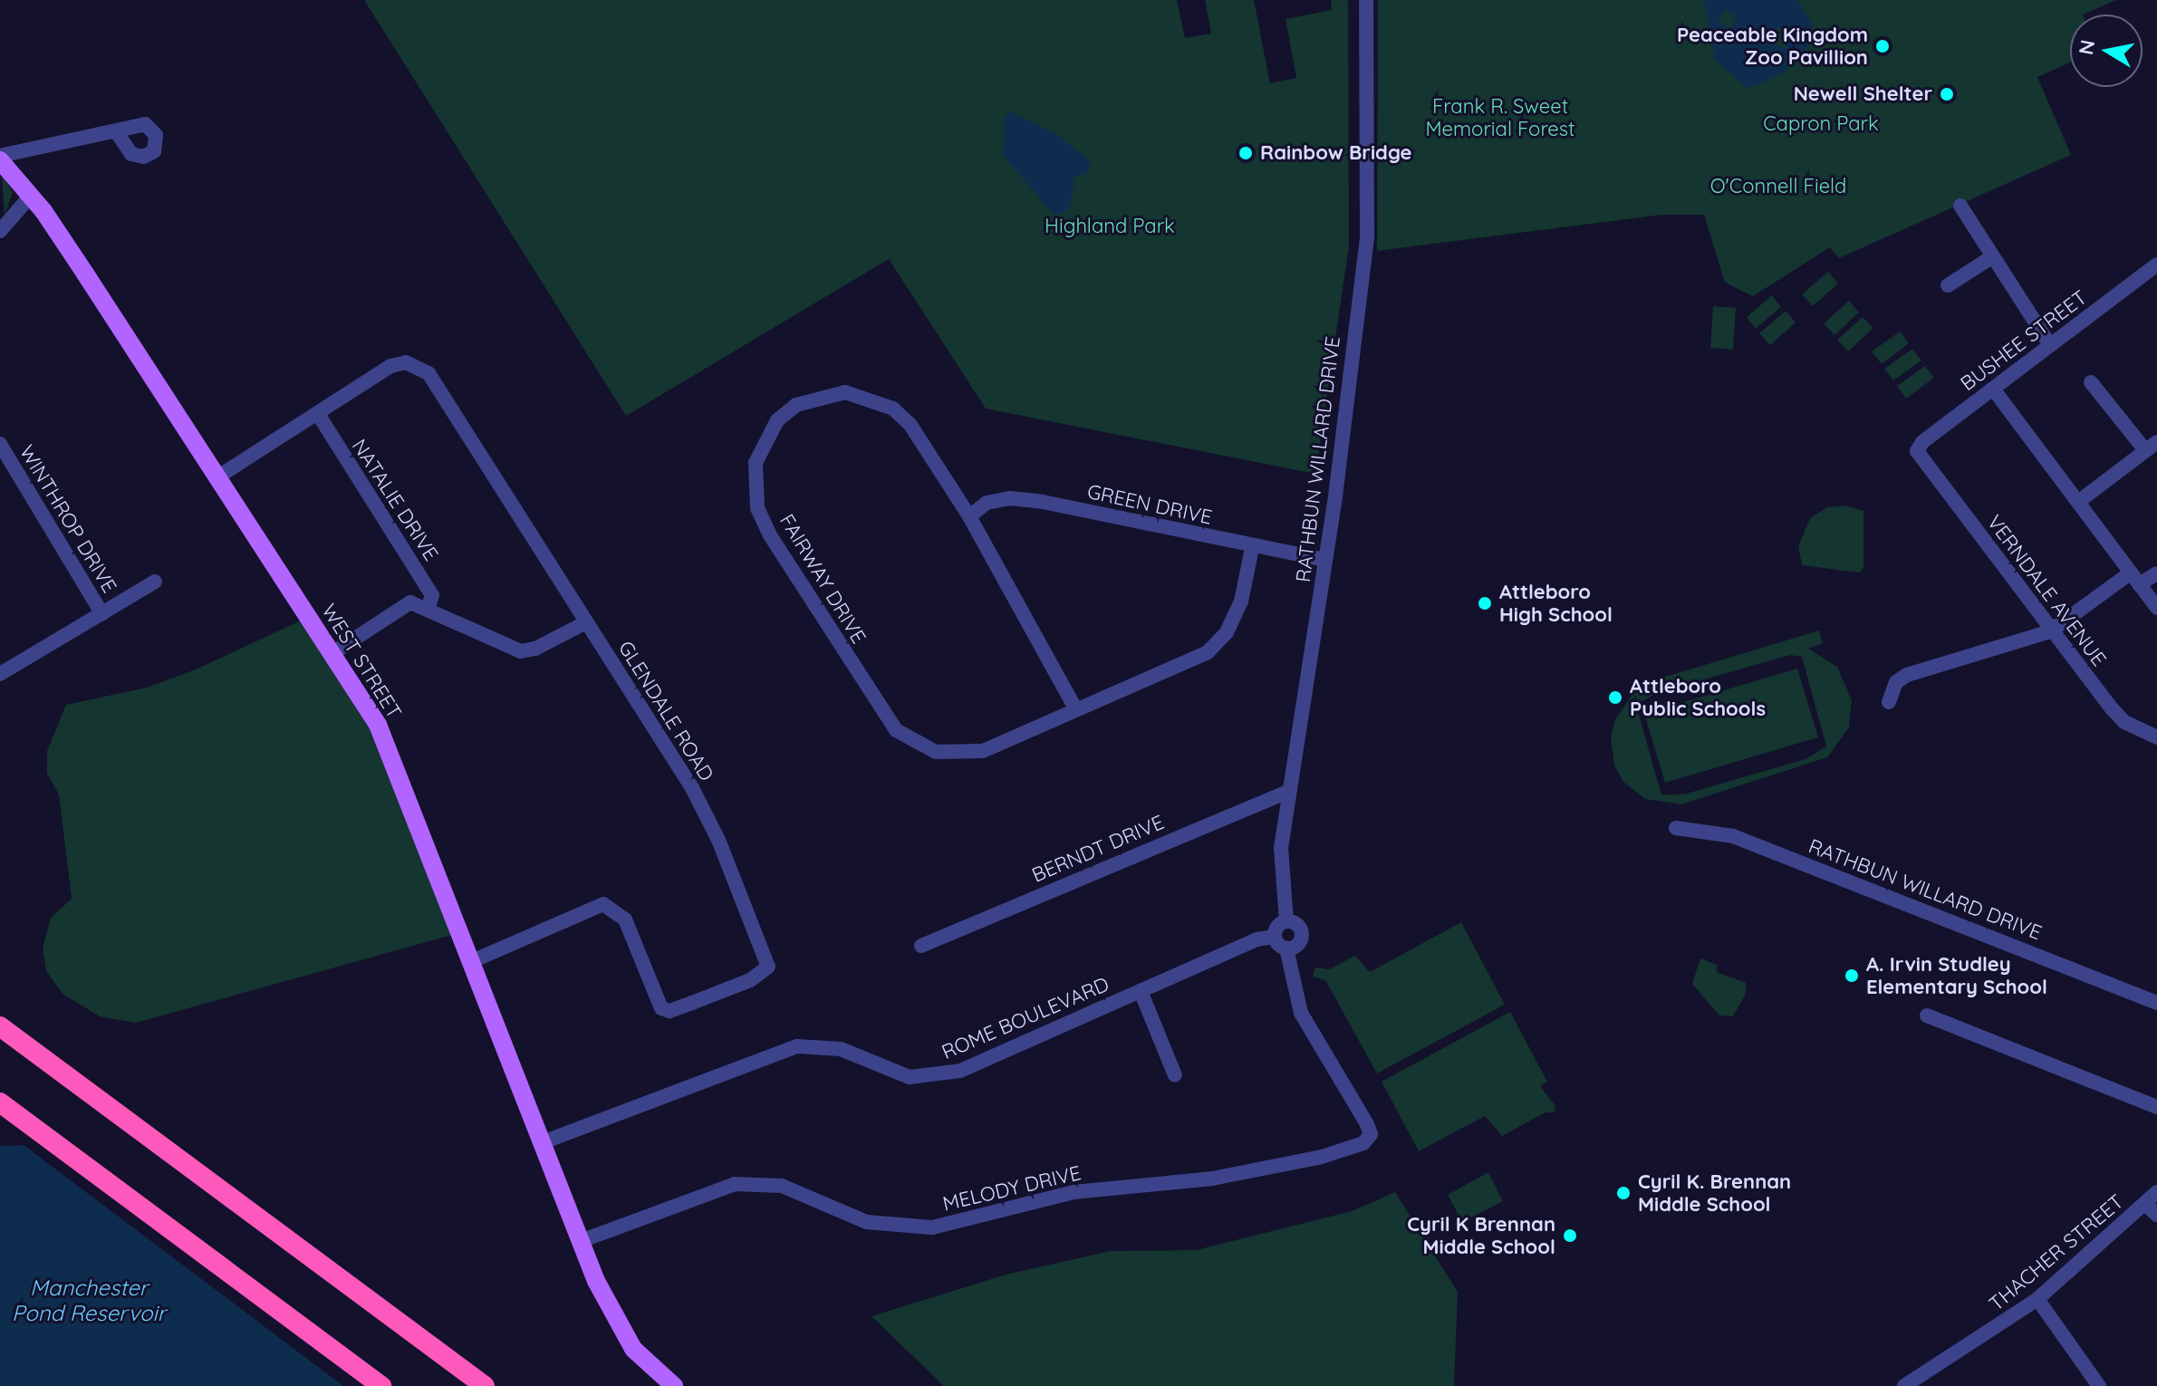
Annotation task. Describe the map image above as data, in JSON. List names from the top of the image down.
{
  "streets": {
    "main road": ["WEST STREET"],
    "street": [
      "BUSHEE STREET",
      "RATHBUN WILLARD DRIVE",
      "NATALIE DRIVE",
      "GREEN DRIVE",
      "WINTHROP DRIVE",
      "FAIRWAY DRIVE",
      "VERNDALE AVENUE",
      "GLENDALE ROAD",
      "BERNDT DRIVE",
      "ROME BOULEVARD",
      "MELODY DRIVE",
      "THACHER STREET"
    ]
  },
  "crossings": [
    ["BUSHEE STREET", "VERNDALE AVENUE"],
    ["RATHBUN WILLARD DRIVE", "GREEN DRIVE"],
    ["RATHBUN WILLARD DRIVE", "BERNDT DRIVE"],
    ["RATHBUN WILLARD DRIVE", "ROME BOULEVARD"],
    ["RATHBUN WILLARD DRIVE", "MELODY DRIVE"],
    ["NATALIE DRIVE", "GLENDALE ROAD"],
    ["GREEN DRIVE", "FAIRWAY DRIVE"],
    ["WEST STREET", "GLENDALE ROAD"],
    ["WEST STREET", "ROME BOULEVARD"],
    ["WEST STREET", "MELODY DRIVE"],
    ["ROME BOULEVARD", "MELODY DRIVE"]
  ],
  "water": ["Manchester Pond Reservoir"],
  "parks": [
    "Frank R. Sweet Memorial Forest",
    "Capron Park",
    "O'Connell Field",
    "Highland Park"
  ],
  "places": [
    "Peaceable Kingdom Zoo Pavillion",
    "Newell Shelter",
    "Rainbow Bridge",
    "Attleboro High School",
    "Attleboro Public Schools",
    "A. Irvin Studley Elementary School",
    "Cyril K. Brennan Middle School",
    "Cyril K Brennan Middle School"
  ],
  "north": "left"
}
